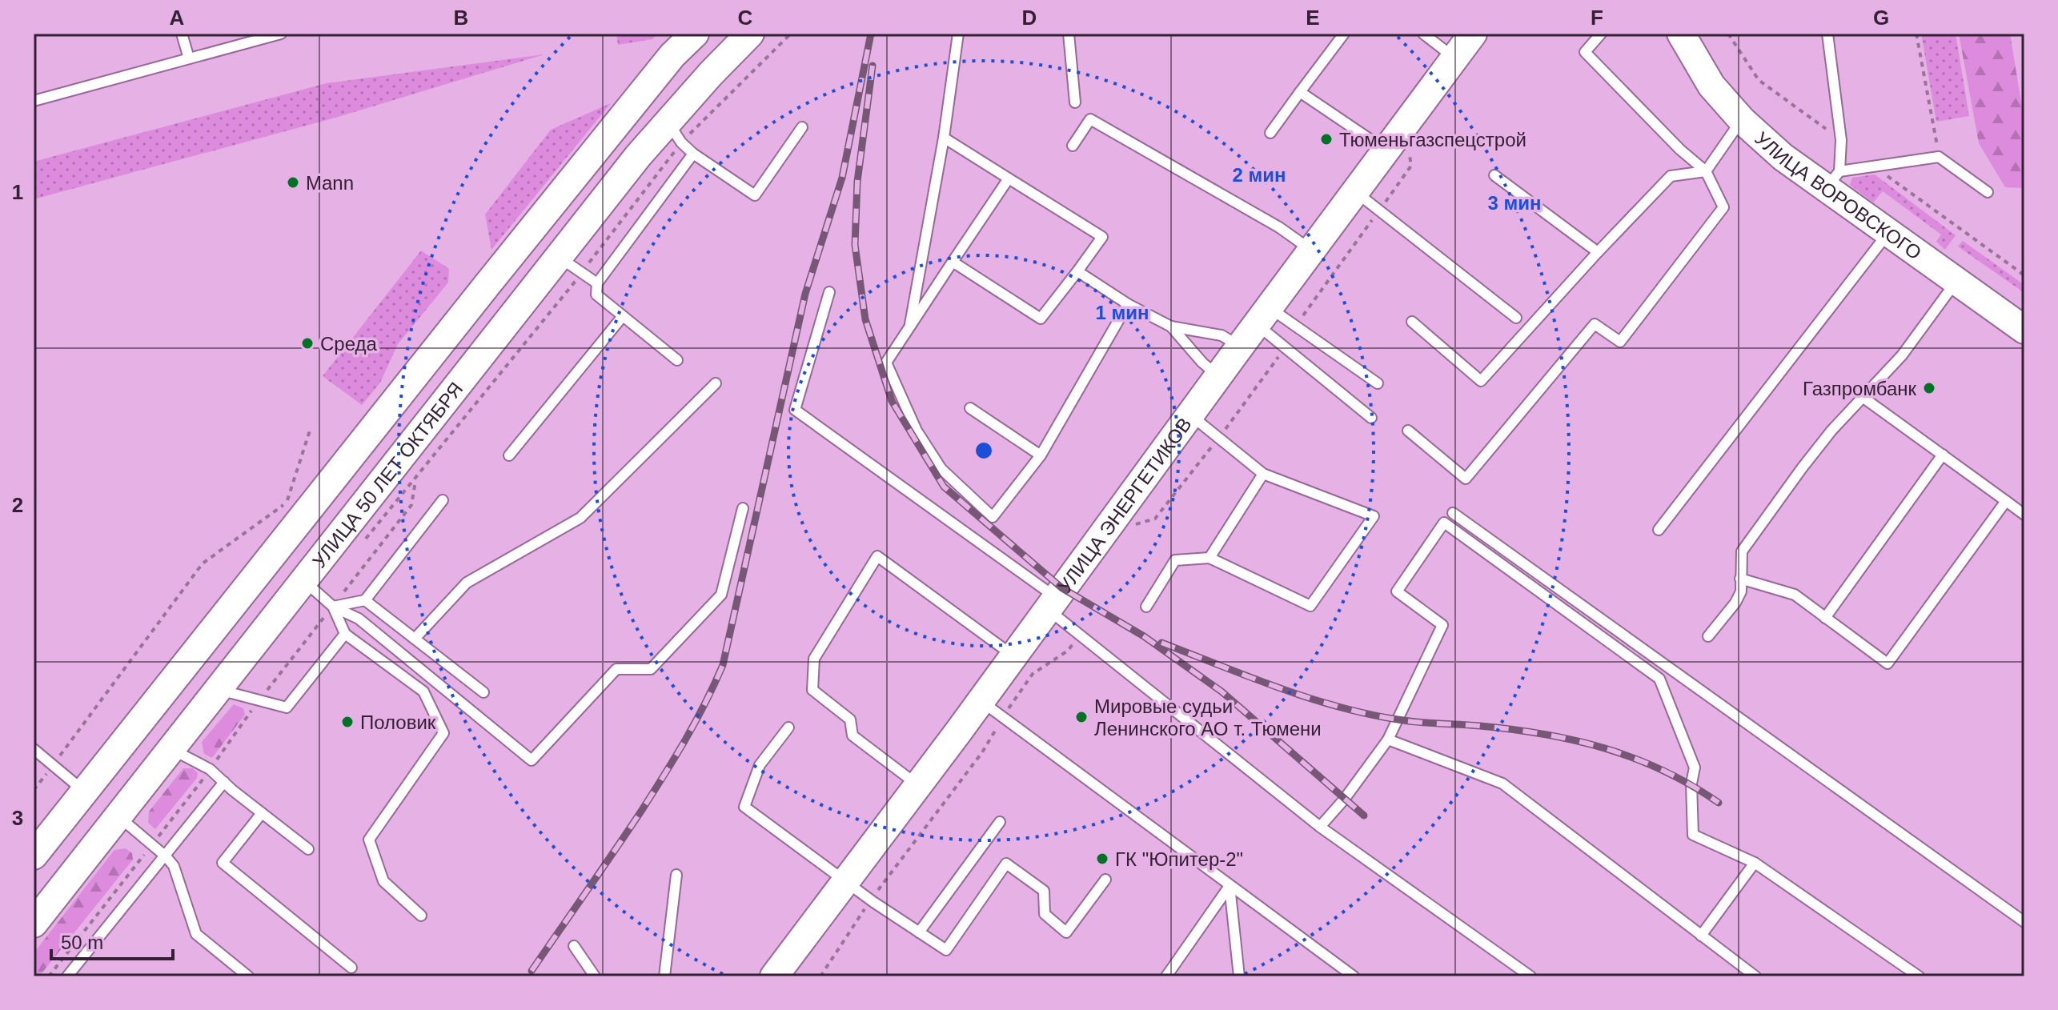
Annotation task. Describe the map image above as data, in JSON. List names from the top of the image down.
{
  "streets": {
    "main road": ["УЛИЦА ВОРОВСКОГО", "УЛИЦА 50 ЛЕТ ОКТЯБРЯ", "УЛИЦА ЭНЕРГЕТИКОВ"]
  },
  "places": [
    "Тюменьгазспецстрой",
    "Mann",
    "Среда",
    "Газпромбанк",
    "Мировые судьи Ленинского АО т. Тюмени",
    "Половик",
    "ГК \"Юпитер-2\""
  ],
  "scale_bar": "50 m",
  "grid": {
    "columns": [
      "A",
      "B",
      "C",
      "D",
      "E",
      "F",
      "G"
    ],
    "rows": ["1", "2", "3"]
  },
  "rings": ["2 мин", "3 мин", "1 мин"]
}
